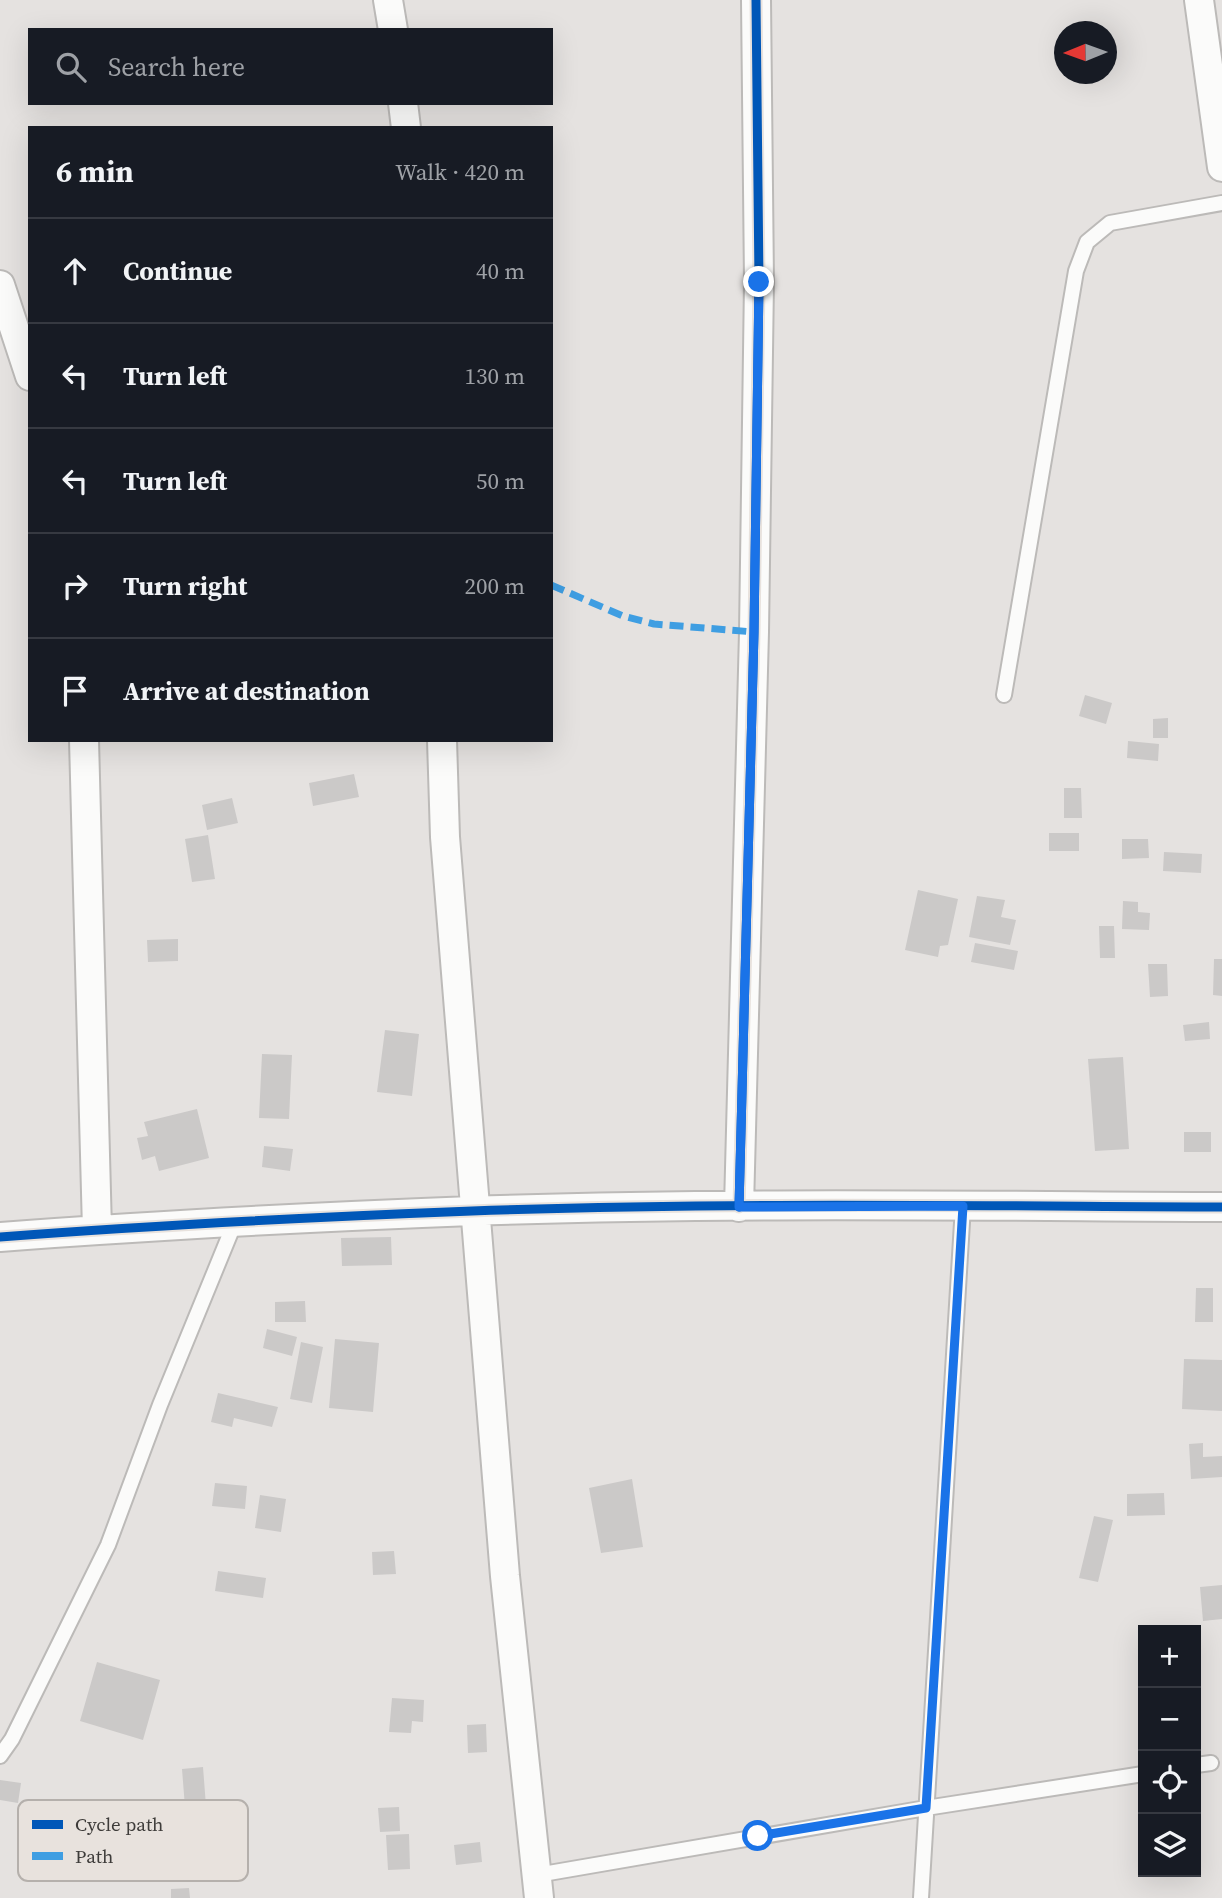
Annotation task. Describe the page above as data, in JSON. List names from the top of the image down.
{
  "legend": ["Cycle path", "Path"],
  "north": "left",
  "page": {
    "search": "Search here",
    "heading": ["6 min", "Walk · 420 m"],
    "list": [
      ["Continue", "40 m"],
      ["Turn left", "130 m"],
      ["Turn left", "50 m"],
      ["Turn right", "200 m"],
      "Arrive at destination"
    ],
    "map_buttons": ["+", "−"]
  }
}
